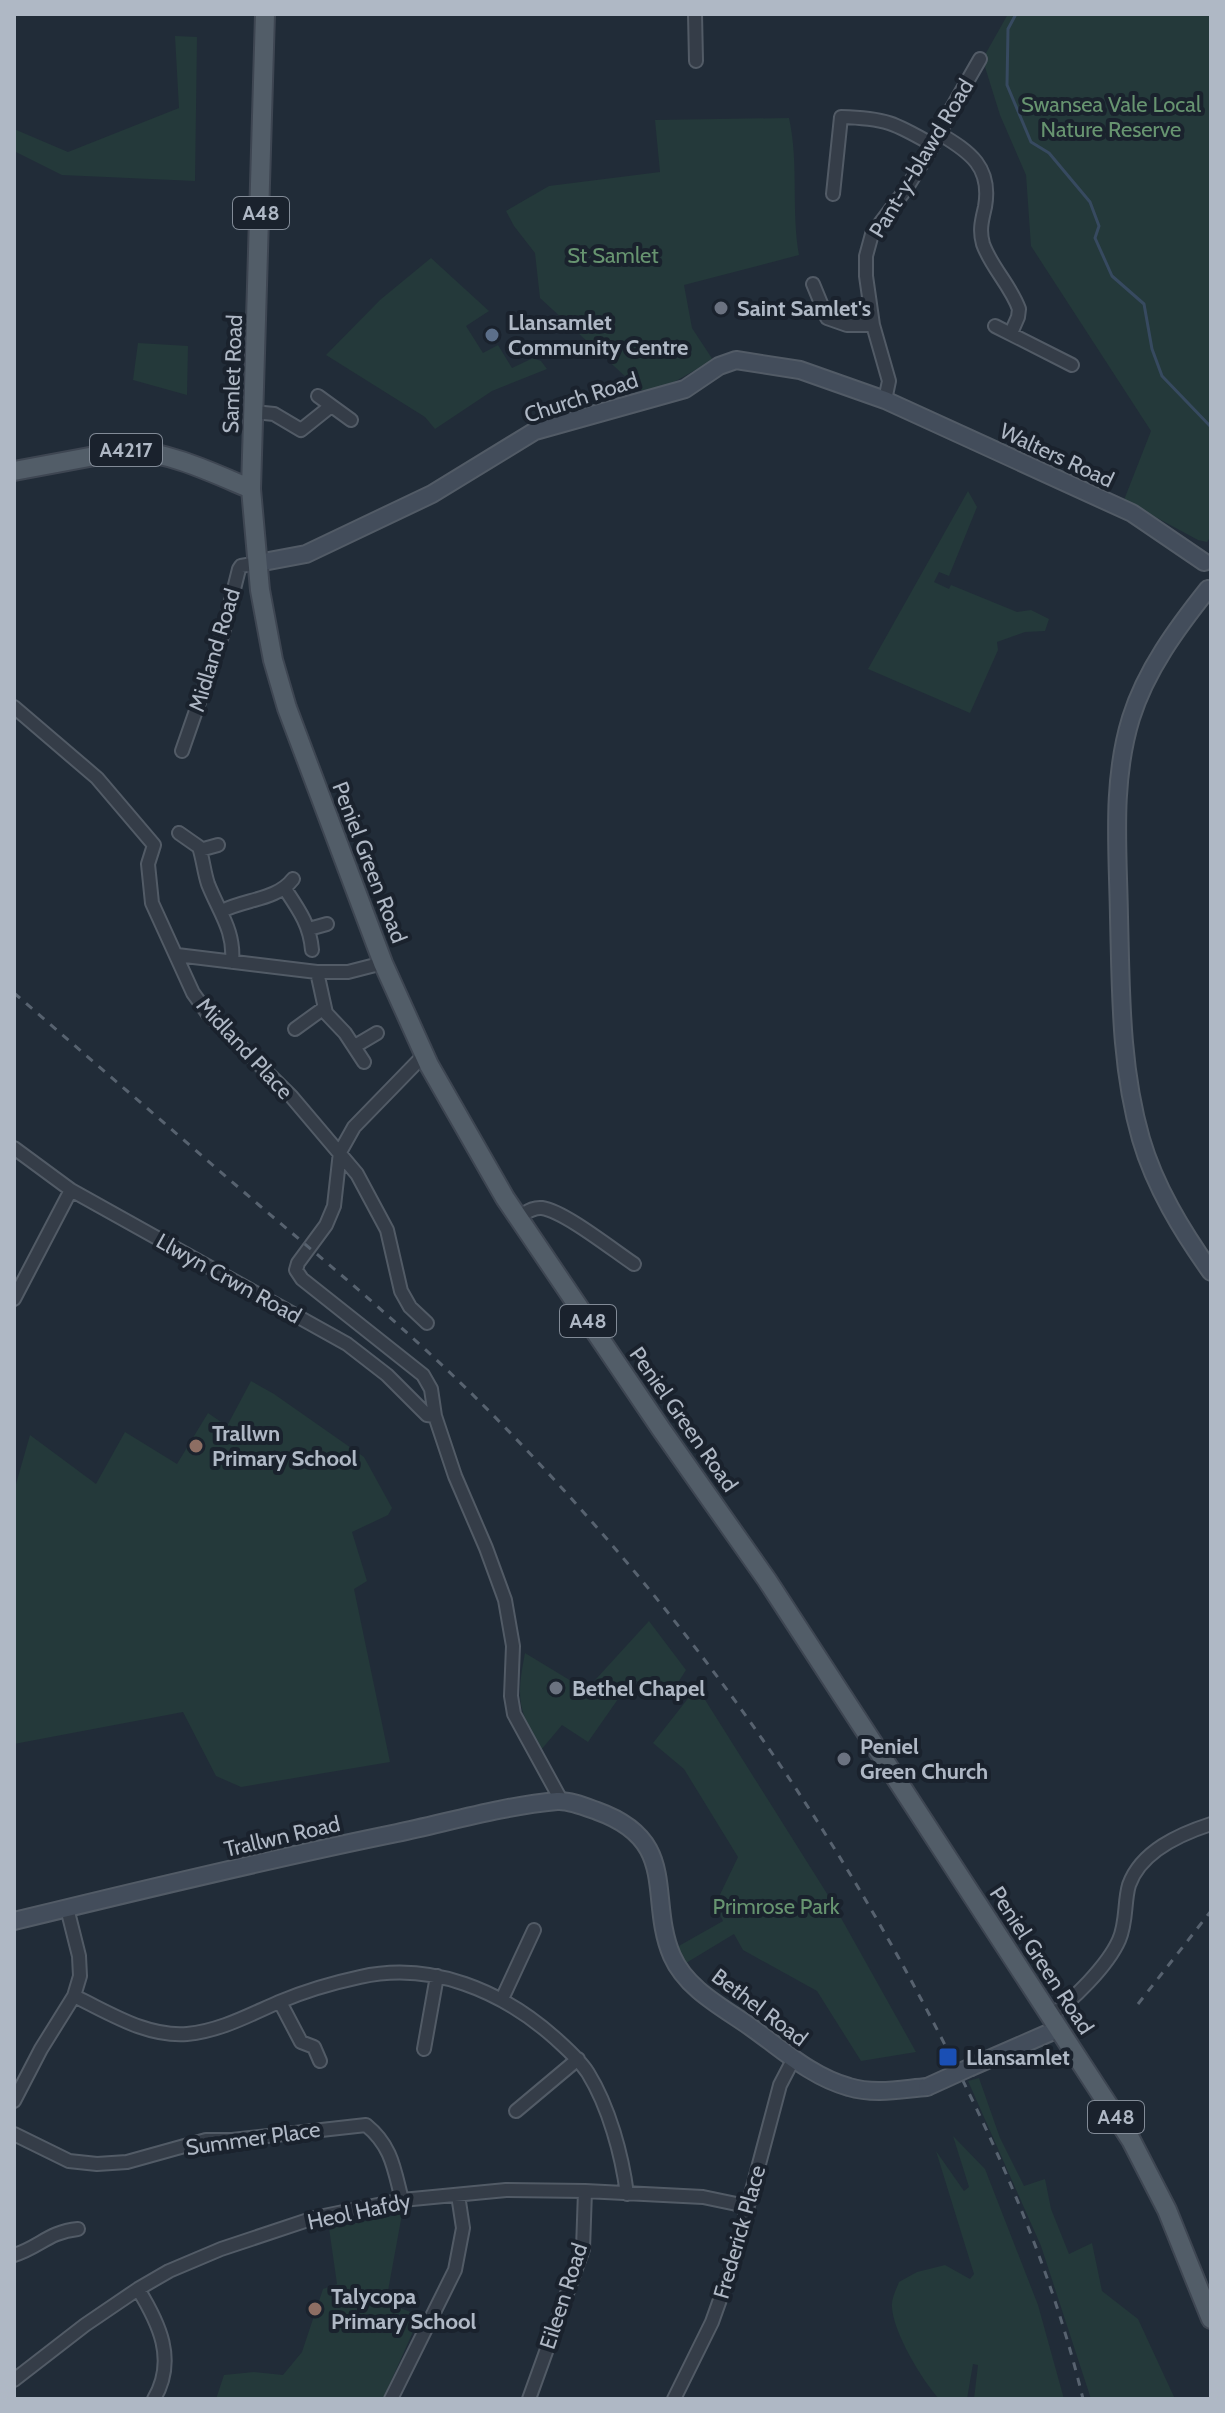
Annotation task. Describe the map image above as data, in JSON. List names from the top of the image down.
{
  "streets": {
    "main road": [
      "A48",
      "Samlet Road",
      "A4217",
      "Peniel Green Road"
    ],
    "street": [
      "Pant-y-blawd Road",
      "Church Road",
      "Walters Road",
      "Midland Road",
      "Midland Place",
      "Llwyn Crwn Road",
      "Trallwn Road",
      "Bethel Road",
      "Summer Place",
      "Heol Hafdy",
      "Frederick Place",
      "Eileen Road"
    ]
  },
  "crossings": [
    ["Pant-y-blawd Road", "Church Road"],
    ["Pant-y-blawd Road", "Walters Road"],
    ["Samlet Road", "A4217"],
    ["Samlet Road", "Peniel Green Road"],
    ["Church Road", "Walters Road"],
    ["Church Road", "Midland Road"],
    ["Church Road", "Peniel Green Road"],
    ["A4217", "Peniel Green Road"],
    ["Midland Road", "Peniel Green Road"],
    ["Peniel Green Road", "Bethel Road"],
    ["Trallwn Road", "Bethel Road"],
    ["Bethel Road", "Frederick Place"],
    ["Summer Place", "Heol Hafdy"],
    ["Heol Hafdy", "Frederick Place"],
    ["Heol Hafdy", "Eileen Road"]
  ],
  "parks": ["Swansea Vale Local Nature Reserve", "St Samlet", "Primrose Park"],
  "places": {
    "other": [
      "Saint Samlet's",
      "Llansamlet Community Centre",
      "Trallwn Primary School",
      "Bethel Chapel",
      "Peniel Green Church",
      "Talycopa Primary School"
    ],
    "transit": ["Llansamlet"]
  }
}
